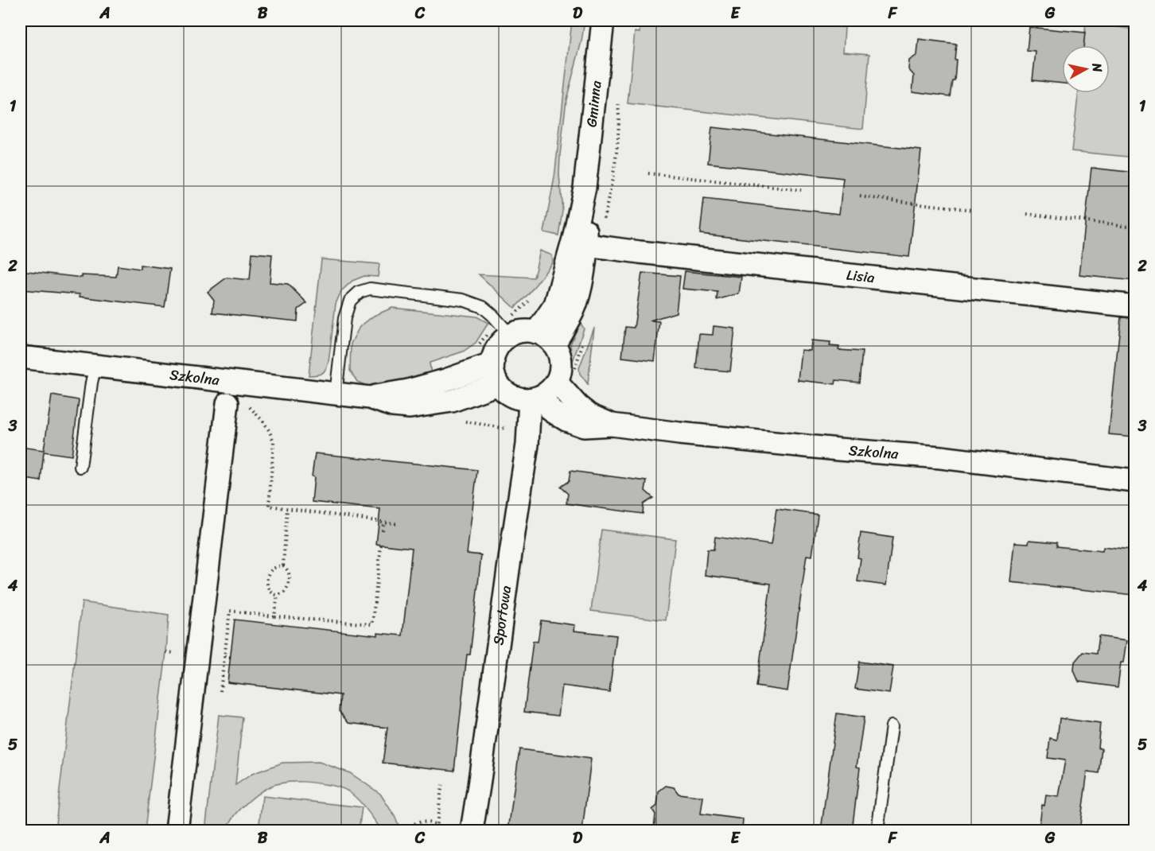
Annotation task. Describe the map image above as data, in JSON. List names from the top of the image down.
{
  "streets": {
    "street": [
      "Gminna",
      "Lisia",
      "Szkolna",
      "Sportowa"
    ]
  },
  "crossings": [
    ["Gminna", "Lisia"],
    ["Gminna", "Szkolna"],
    ["Gminna", "Sportowa"],
    ["Szkolna", "Sportowa"]
  ],
  "north": "right",
  "grid": {
    "columns": [
      "A",
      "B",
      "C",
      "D",
      "E",
      "F",
      "G"
    ],
    "rows": [
      "1",
      "2",
      "3",
      "4",
      "5"
    ]
  }
}
